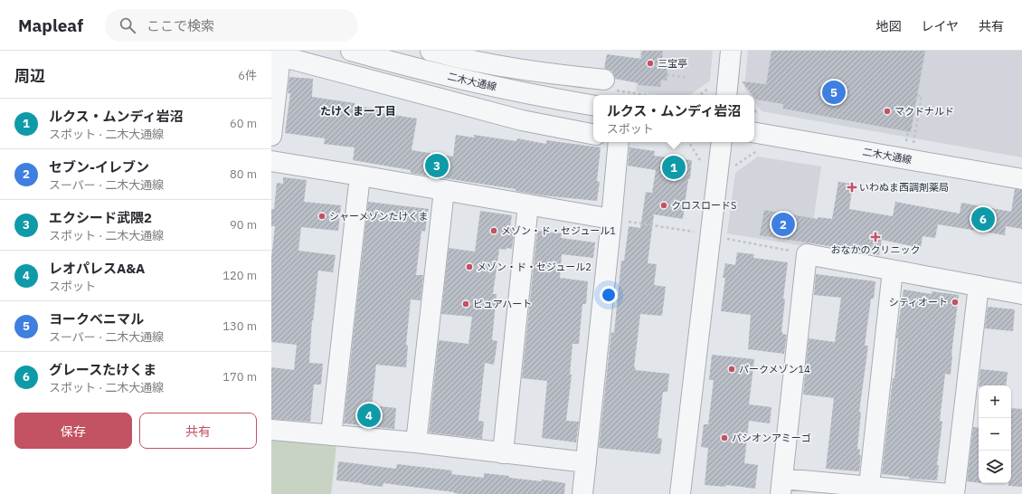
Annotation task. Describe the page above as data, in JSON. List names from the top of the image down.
{
  "streets": {
    "street": ["二木大通線"]
  },
  "districts": ["たけくま一丁目"],
  "places": {
    "other": [
      "三宝亭",
      "マクドナルド",
      "クロスロードS",
      "シャーメゾンたけくま",
      "メゾン・ド・セジュール1",
      "メゾン・ド・セジュール2",
      "シティオート",
      "ピュアハート",
      "パークメゾン14",
      "パシオンアミーゴ"
    ],
    "health": ["いわぬま西調剤薬局", "おなかのクリニック"]
  },
  "page": {
    "header": "Mapleaf",
    "search": "ここで検索",
    "nav": ["地図", "レイヤ", "共有"],
    "heading": ["周辺", "6件"],
    "pins": [
      "5",
      "3",
      "1",
      "6",
      "2",
      "4"
    ],
    "popup": ["ルクス・ムンディ岩沼", "スポット"],
    "list": [
      {
        "mark": "1",
        "name": "ルクス・ムンディ岩沼",
        "note": "スポット · 二木大通線",
        "value": "60 m"
      },
      {
        "mark": "2",
        "name": "セブン-イレブン",
        "note": "スーパー · 二木大通線",
        "value": "80 m"
      },
      {
        "mark": "3",
        "name": "エクシード武隈2",
        "note": "スポット · 二木大通線",
        "value": "90 m"
      },
      {
        "mark": "4",
        "name": "レオパレスA&A",
        "note": "スポット",
        "value": "120 m"
      },
      {
        "mark": "5",
        "name": "ヨークベニマル",
        "note": "スーパー · 二木大通線",
        "value": "130 m"
      },
      {
        "mark": "6",
        "name": "グレースたけくま",
        "note": "スポット · 二木大通線",
        "value": "170 m"
      }
    ],
    "map_buttons": ["+", "−"],
    "buttons": ["保存", "共有"]
  }
}
